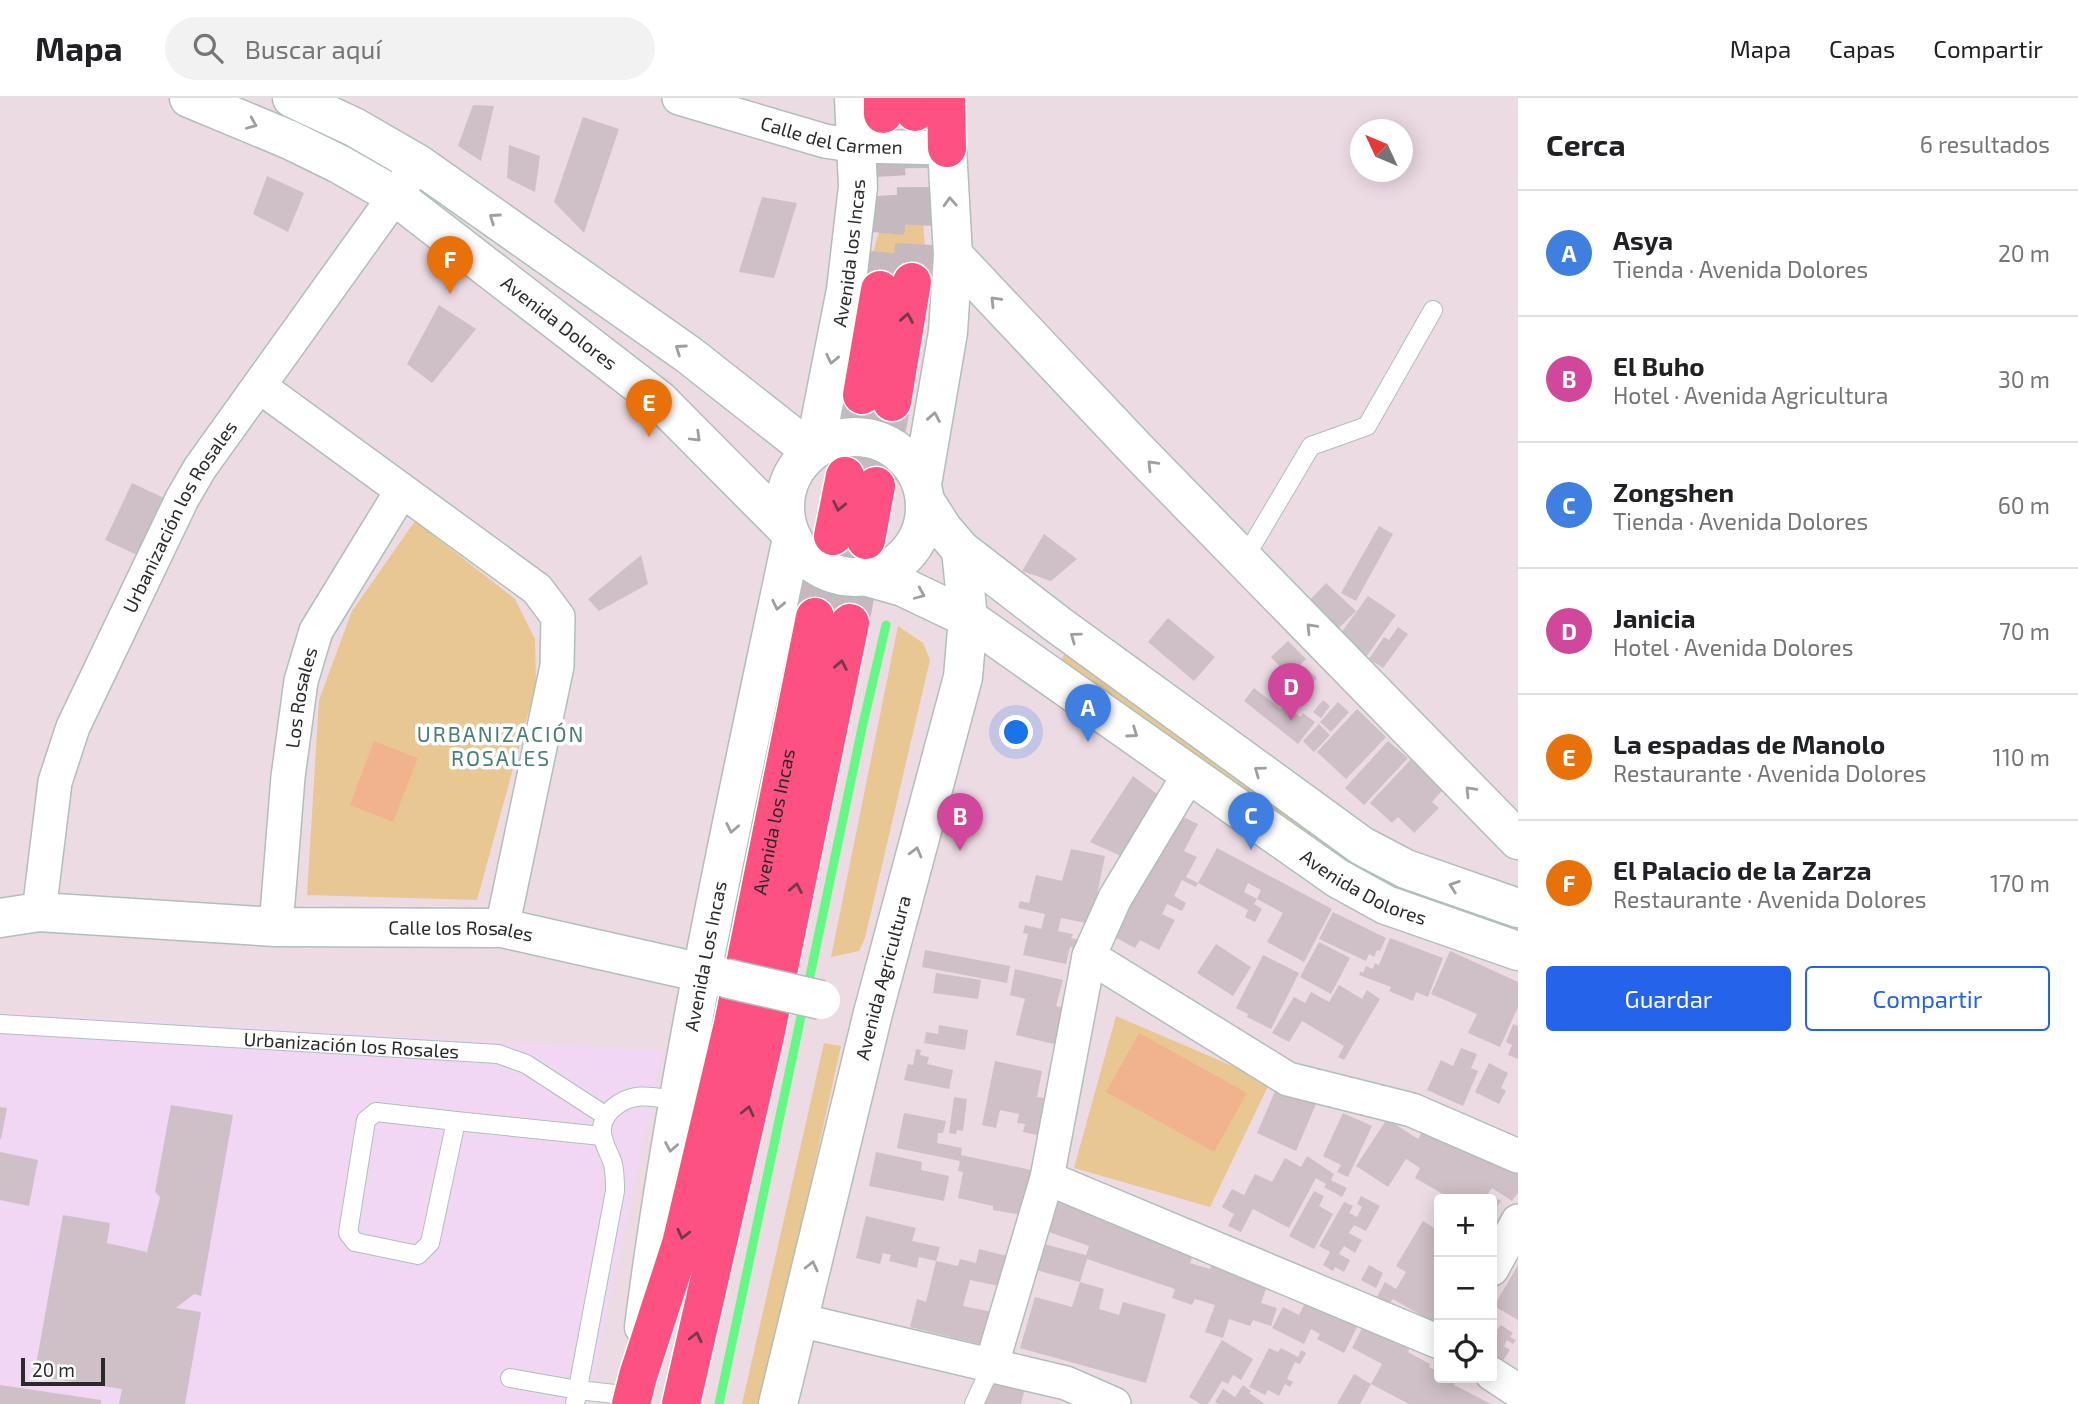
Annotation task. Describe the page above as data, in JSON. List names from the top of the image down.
{
  "streets": {
    "main road": [
      "Avenida los Incas",
      "Avenida Dolores",
      "Calle los Rosales",
      "Avenida Los Incas",
      "Avenida Agricultura"
    ],
    "street": ["Calle del Carmen", "Urbanización los Rosales", "Los Rosales"]
  },
  "crossings": [
    ["Calle del Carmen", "Avenida los Incas"],
    ["Avenida los Incas", "Avenida Dolores"],
    ["Avenida los Incas", "Avenida Los Incas"],
    ["Avenida Dolores", "Urbanización los Rosales"],
    ["Avenida Dolores", "Avenida Los Incas"],
    ["Avenida Dolores", "Avenida Agricultura"],
    ["Urbanización los Rosales", "Calle los Rosales"],
    ["Los Rosales", "Calle los Rosales"],
    ["Calle los Rosales", "Avenida Los Incas"],
    ["Calle los Rosales", "Avenida Agricultura"]
  ],
  "one_way": ["Avenida Agricultura"],
  "districts": ["URBANIZACIÓN ROSALES"],
  "scale_bar": "20 m",
  "north": "top left",
  "page": {
    "header": "Mapa",
    "search": "Buscar aquí",
    "nav": ["Mapa", "Capas", "Compartir"],
    "heading": ["Cerca", "6 resultados"],
    "list": [
      {
        "mark": "A",
        "name": "Asya",
        "note": "Tienda · Avenida Dolores",
        "value": "20 m"
      },
      {
        "mark": "B",
        "name": "El Buho",
        "note": "Hotel · Avenida Agricultura",
        "value": "30 m"
      },
      {
        "mark": "C",
        "name": "Zongshen",
        "note": "Tienda · Avenida Dolores",
        "value": "60 m"
      },
      {
        "mark": "D",
        "name": "Janicia",
        "note": "Hotel · Avenida Dolores",
        "value": "70 m"
      },
      {
        "mark": "E",
        "name": "La espadas de Manolo",
        "note": "Restaurante · Avenida Dolores",
        "value": "110 m"
      },
      {
        "mark": "F",
        "name": "El Palacio de la Zarza",
        "note": "Restaurante · Avenida Dolores",
        "value": "170 m"
      }
    ],
    "pins": [
      "F",
      "E",
      "D",
      "A",
      "C",
      "B"
    ],
    "buttons": ["Guardar", "Compartir"],
    "map_buttons": ["+", "−"],
    "scale": "20 m"
  }
}
